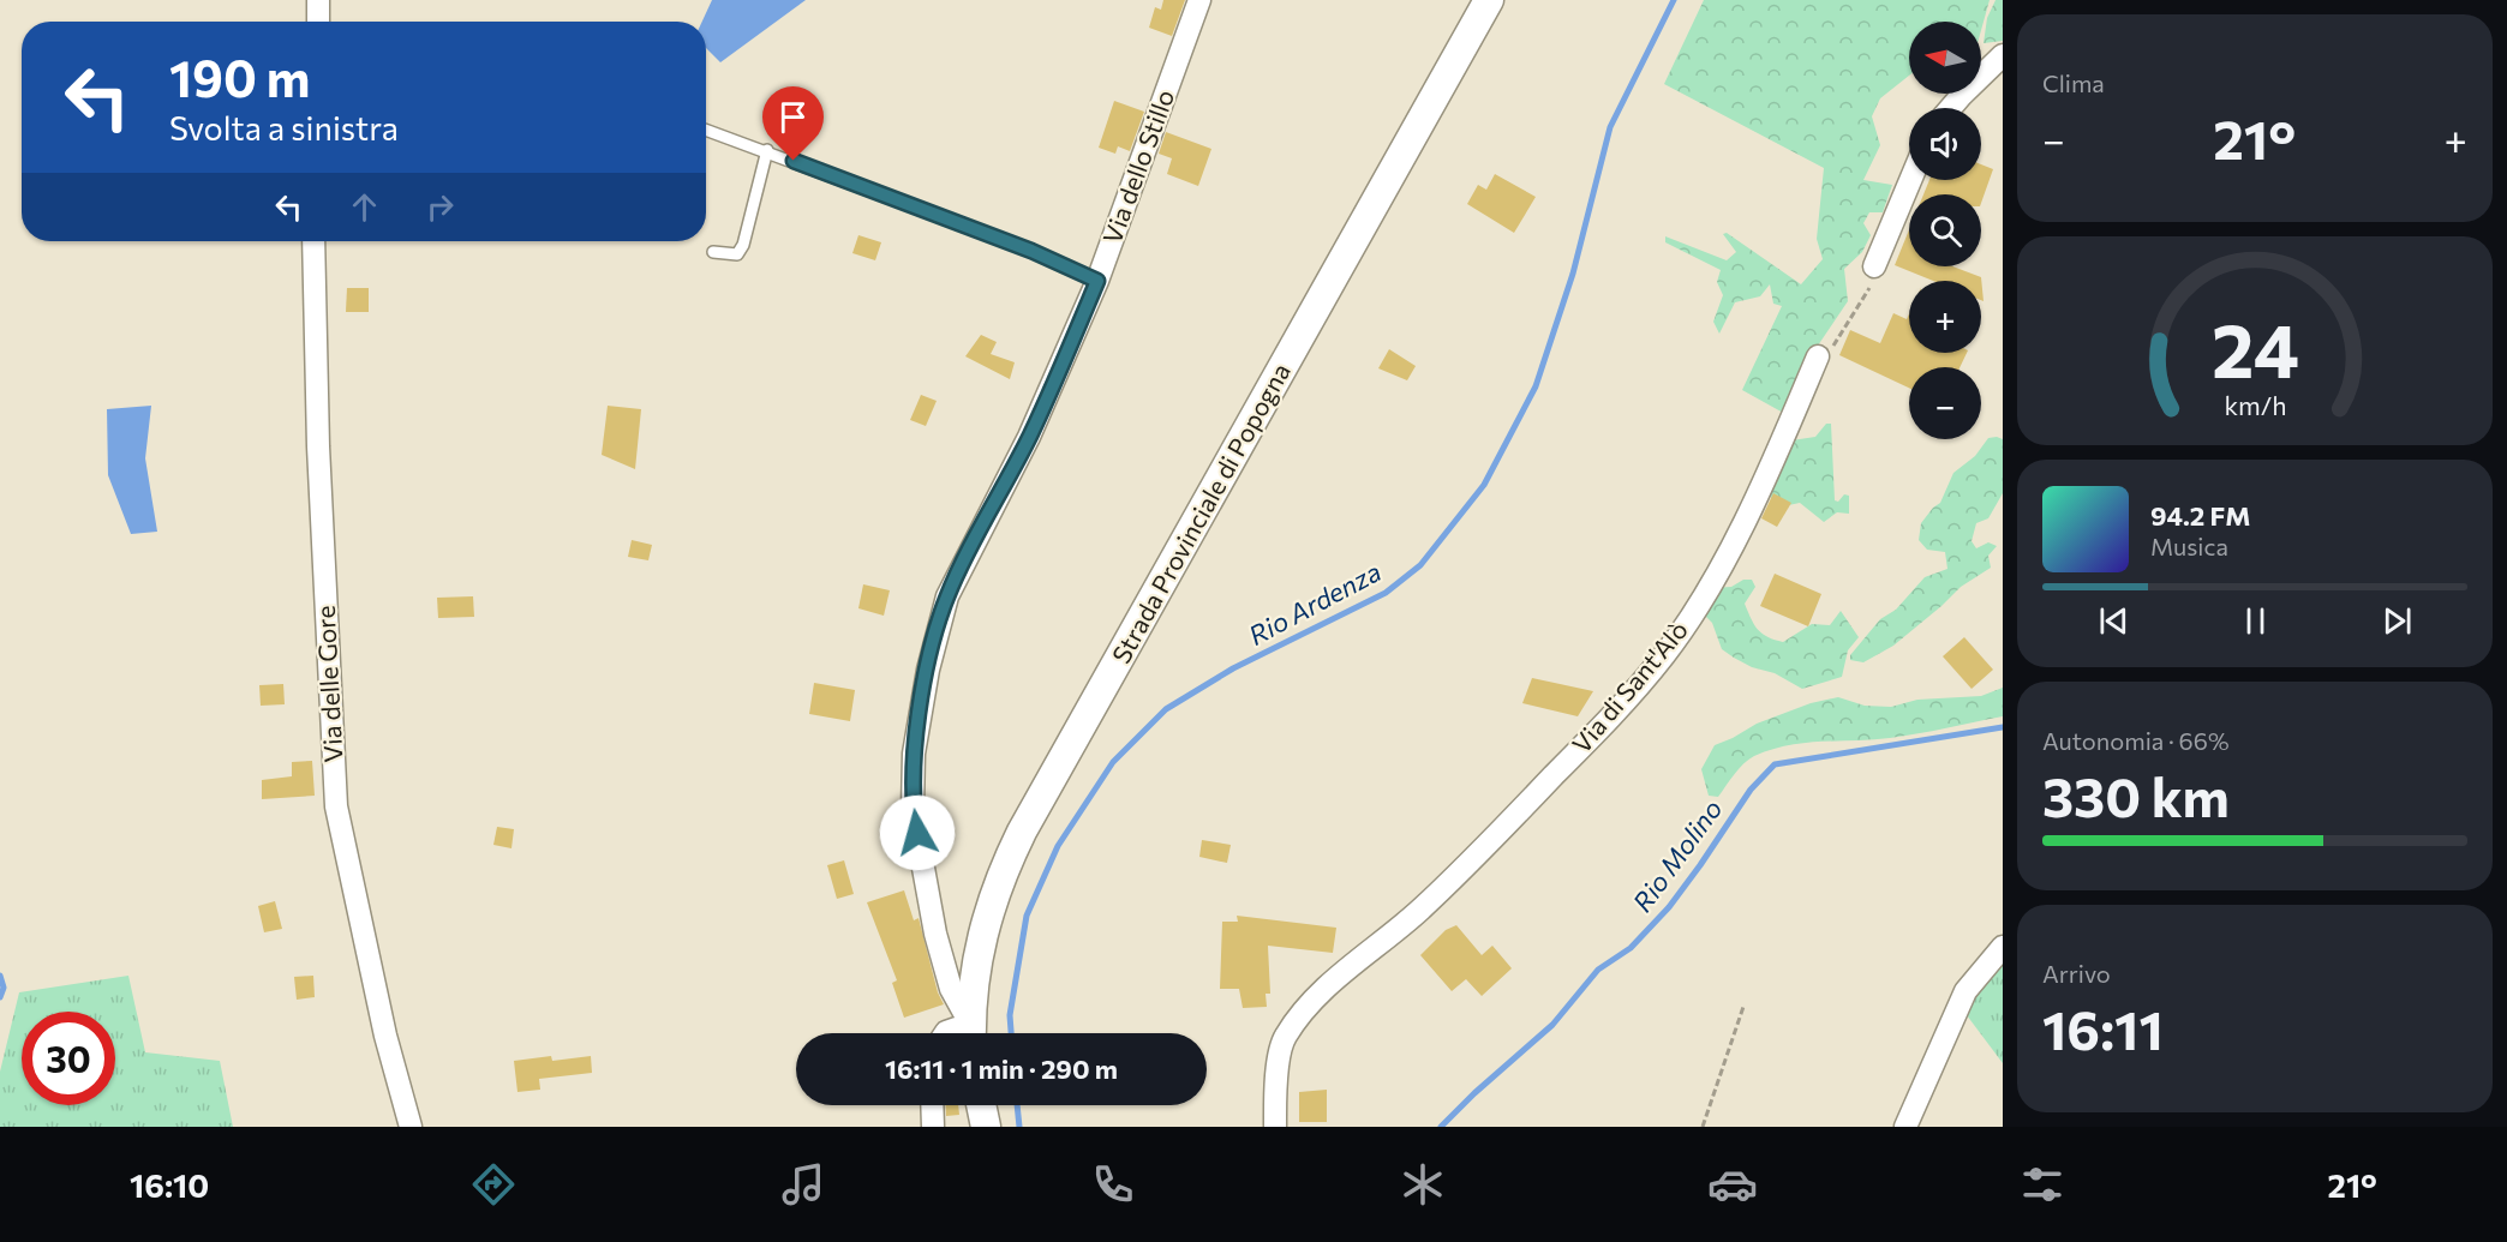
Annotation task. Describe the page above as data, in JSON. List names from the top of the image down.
{
  "streets": {
    "main road": ["Strada Provinciale di Popogna"],
    "street": ["Via dello Stillo", "Via delle Gore", "Via di Sant'Alò"]
  },
  "water": ["Rio Ardenza", "Rio Molino"],
  "north": "left",
  "page": {
    "tile": [
      "Clima",
      ["Autonomia · 66%", "330 km"],
      ["Arrivo", "16:11"]
    ],
    "map_buttons": ["+", "−"],
    "turn": ["190 m", "Svolta a sinistra"],
    "heat": ["−", "21°", "+"],
    "song": ["94.2 FM", "Musica"],
    "limit": "30",
    "trip": "16:11 · 1 min · 290 m",
    "tabs": ["16:10", "21°"],
    "gauge": ["24", "km/h"]
  }
}
